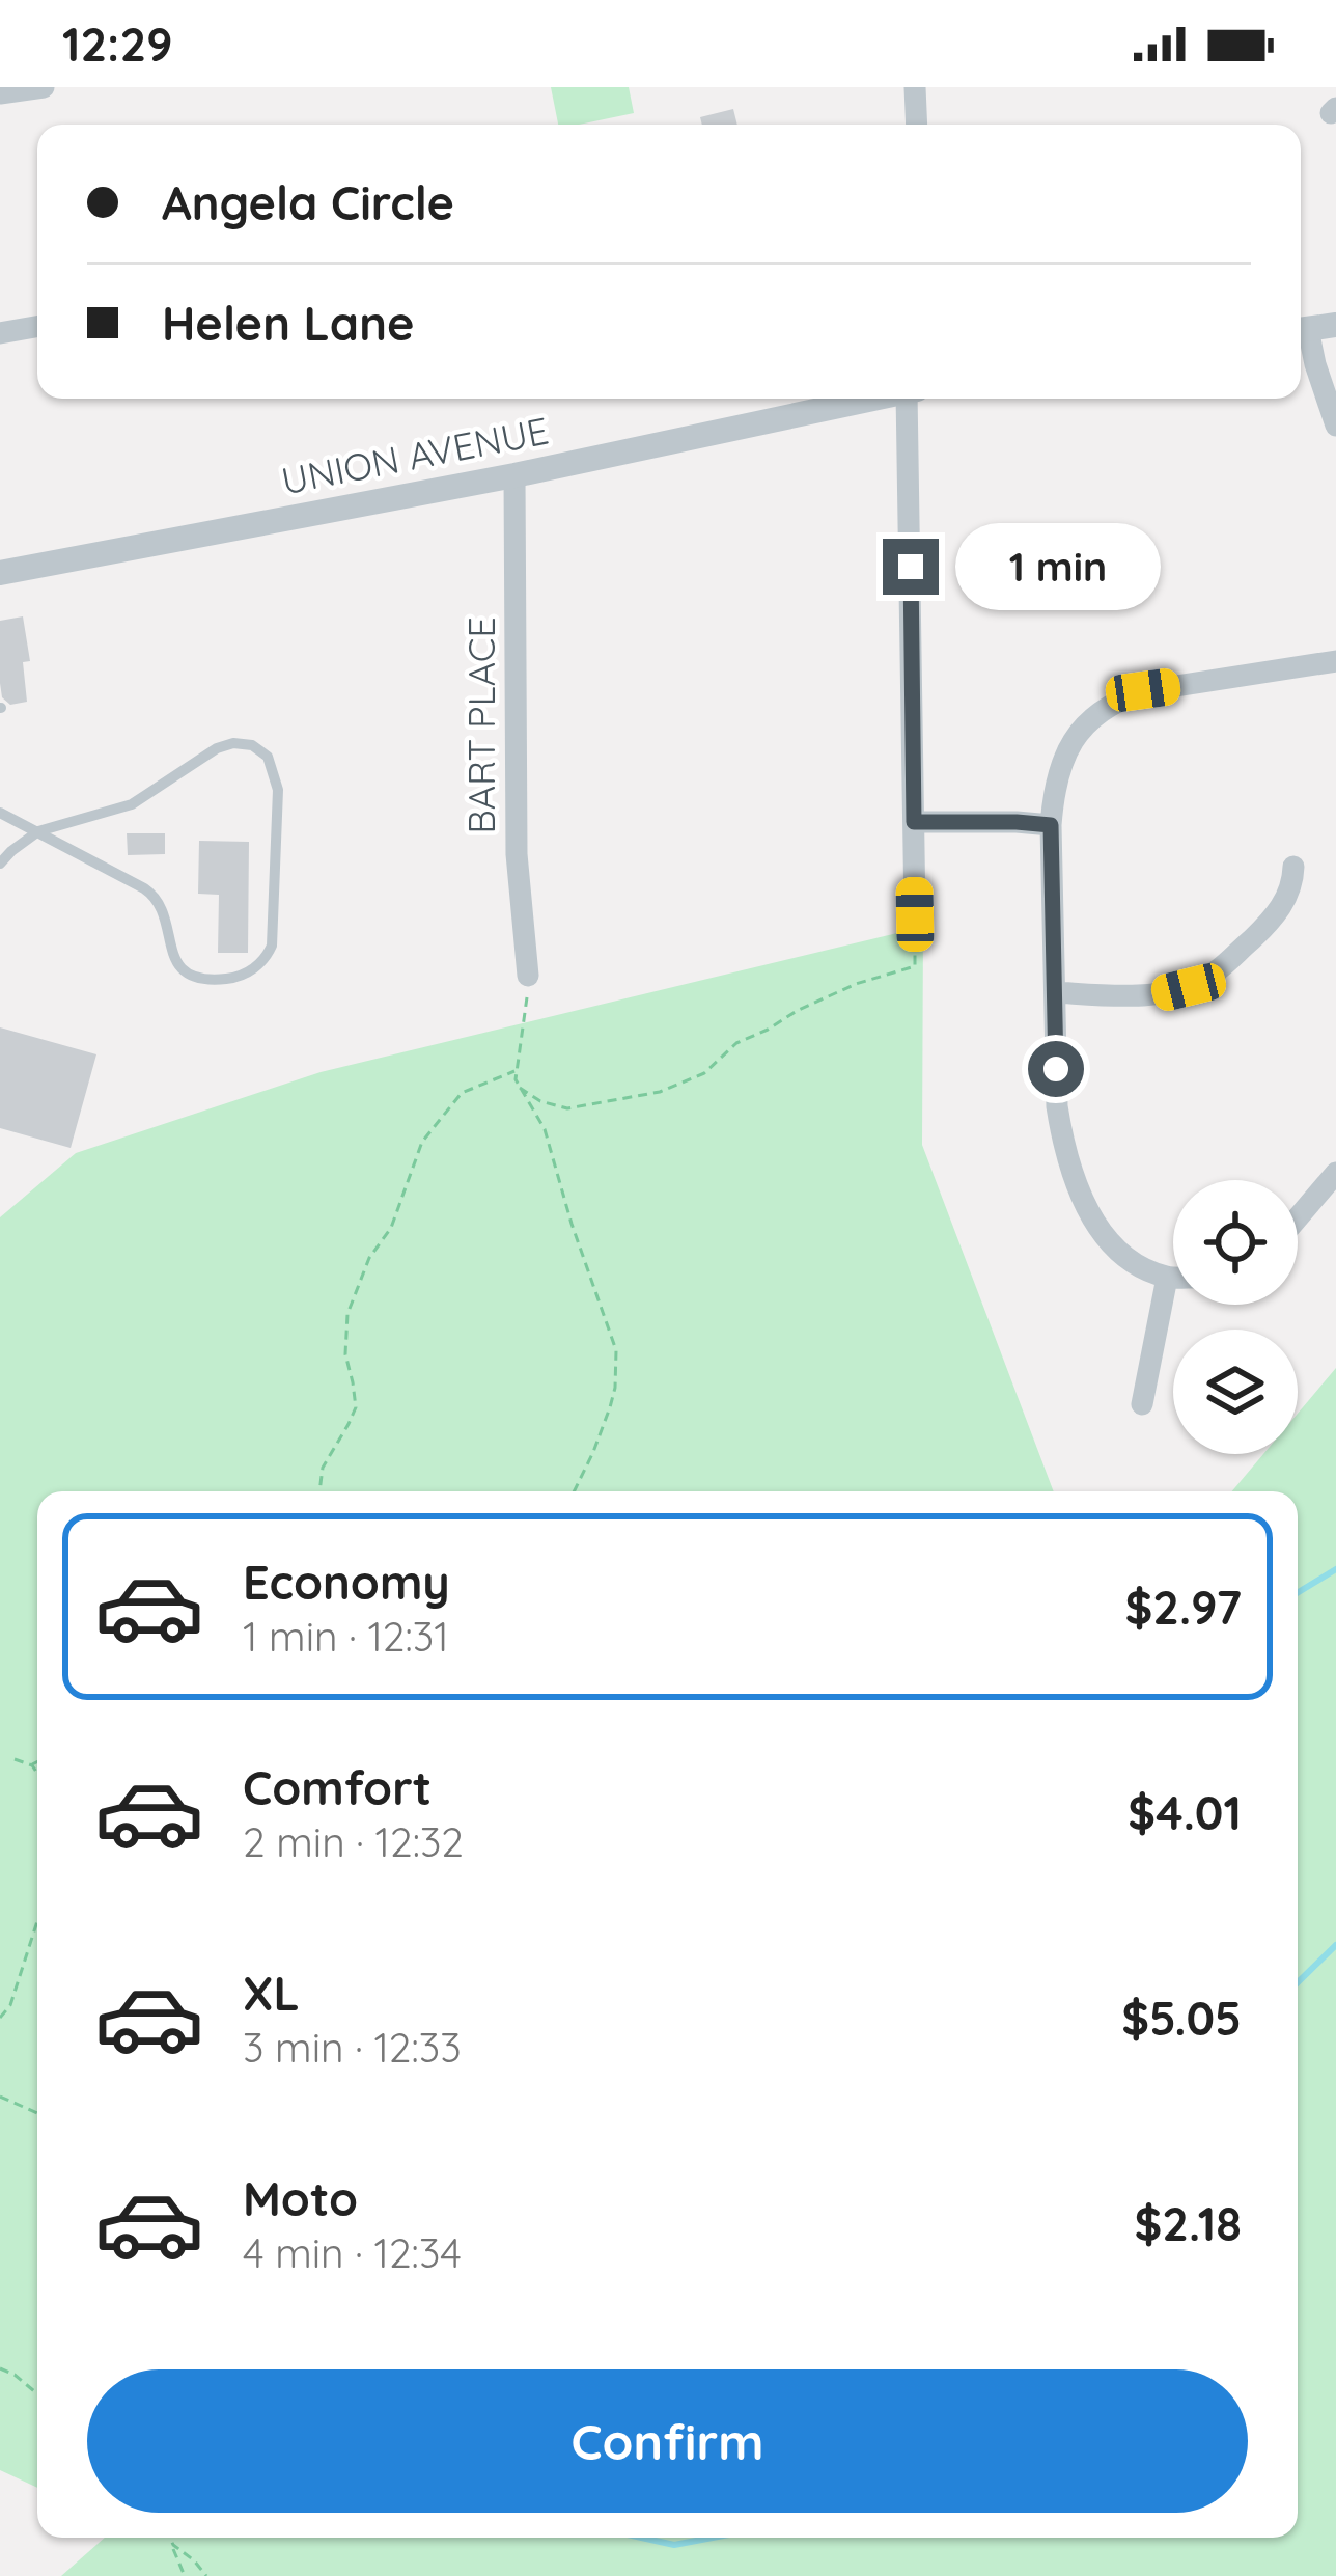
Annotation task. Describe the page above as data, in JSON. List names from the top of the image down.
{
  "streets": {
    "street": ["UNION AVENUE", "BART PLACE"]
  },
  "crossings": [
    ["UNION AVENUE", "BART PLACE"]
  ],
  "page": {
    "status": "12:29",
    "banner": ["Angela Circle", "Helen Lane"],
    "bubble": "1 min",
    "list": [
      {
        "name": "Economy",
        "note": "1 min · 12:31",
        "value": "$2.97"
      },
      {
        "name": "Comfort",
        "note": "2 min · 12:32",
        "value": "$4.01"
      },
      {
        "name": "XL",
        "note": "3 min · 12:33",
        "value": "$5.05"
      },
      {
        "name": "Moto",
        "note": "4 min · 12:34",
        "value": "$2.18"
      }
    ],
    "buttons": "Confirm"
  }
}
